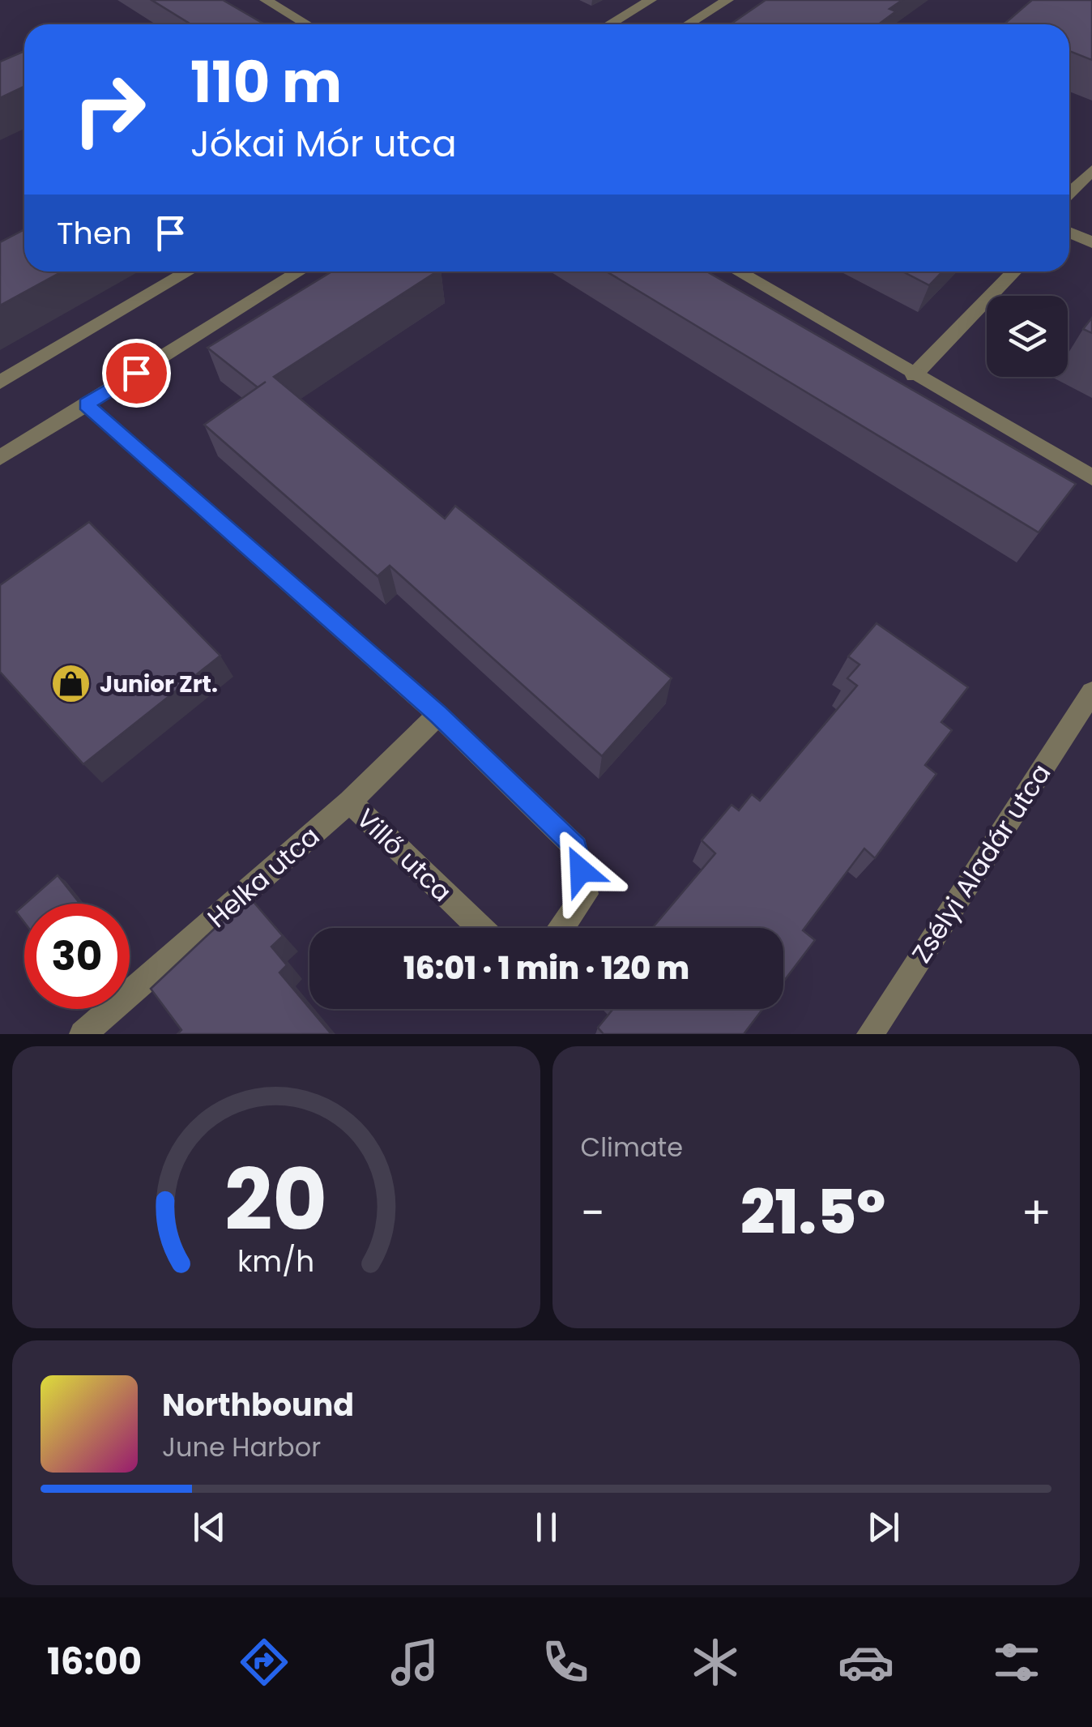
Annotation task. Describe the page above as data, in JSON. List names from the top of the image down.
{
  "streets": {
    "street": ["Villő utca", "Zsélyi Aladár utca", "Helka utca"]
  },
  "crossings": [
    ["Villő utca", "Helka utca"]
  ],
  "places": {
    "shop": ["Junior Zrt."]
  },
  "page": {
    "turn": ["110 m", "Jókai Mór utca"],
    "then": "Then",
    "limit": "30",
    "trip": "16:01 · 1 min · 120 m",
    "tile": "Climate",
    "heat": ["−", "21.5°", "+"],
    "song": ["Northbound", "June Harbor"],
    "tabs": "16:00",
    "gauge": ["20", "km/h"]
  }
}
